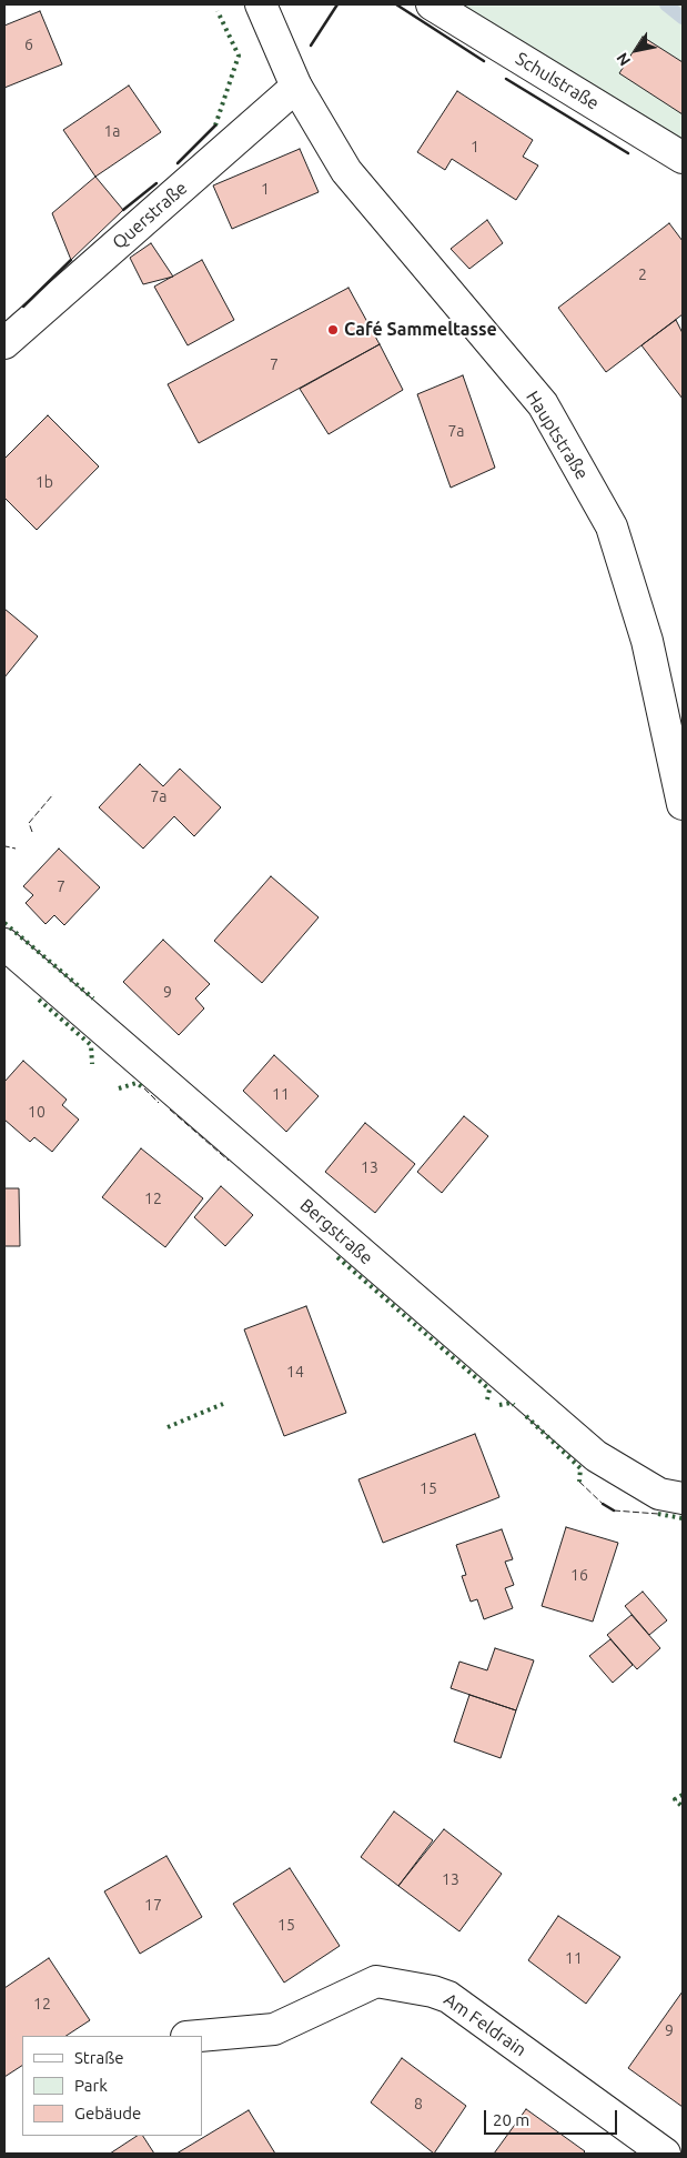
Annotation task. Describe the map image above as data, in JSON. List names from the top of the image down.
{
  "streets": {
    "street": [
      "Schulstraße",
      "Querstraße",
      "Hauptstraße",
      "Bergstraße",
      "Am Feldrain"
    ]
  },
  "crossings": [
    ["Querstraße", "Hauptstraße"]
  ],
  "places": ["Café Sammeltasse"],
  "house_numbers": [
    "6",
    "1a",
    "1",
    "1",
    "2",
    "7",
    "7a",
    "1b",
    "7a",
    "7",
    "9",
    "11",
    "10",
    "13",
    "12",
    "14",
    "15",
    "16",
    "13",
    "17",
    "15",
    "11",
    "12",
    "9",
    "8"
  ],
  "legend": ["Straße", "Park", "Gebäude"],
  "scale_bar": "20 m",
  "north": "bottom left"
}
